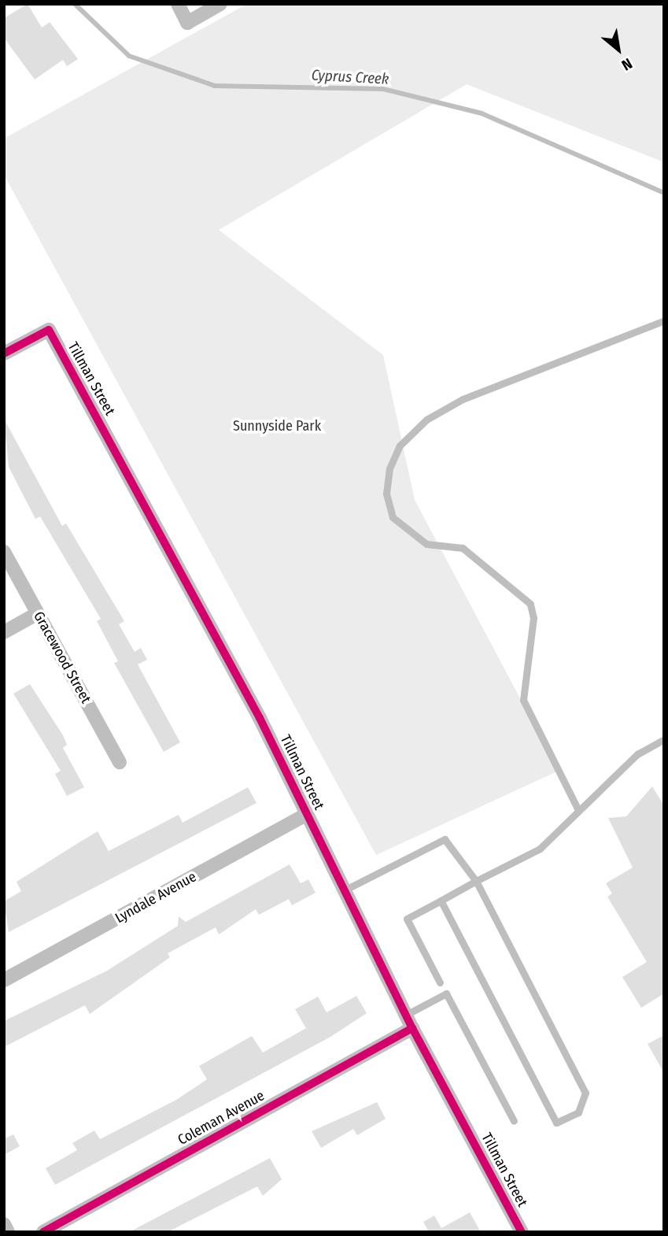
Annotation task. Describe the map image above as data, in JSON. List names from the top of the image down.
{
  "streets": {
    "street": [
      "Tillman Street",
      "Gracewood Street",
      "Lyndale Avenue",
      "Coleman Avenue"
    ]
  },
  "crossings": [
    ["Tillman Street", "Lyndale Avenue"],
    ["Tillman Street", "Coleman Avenue"]
  ],
  "water": ["Cyprus Creek"],
  "parks": ["Sunnyside Park"],
  "north": "bottom right"
}
